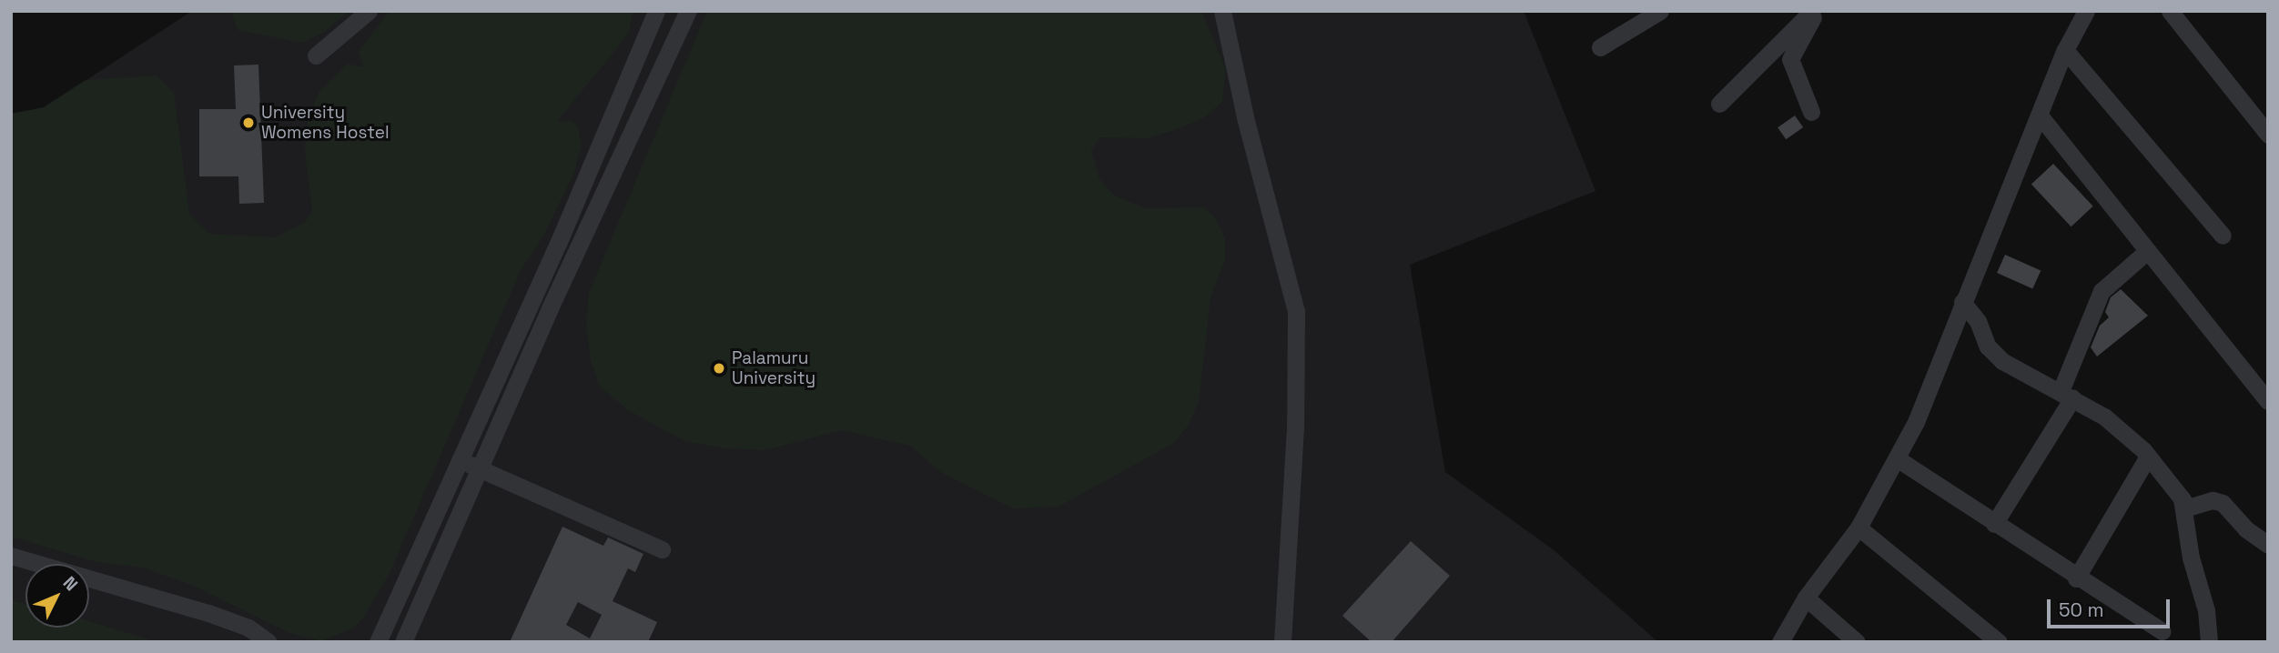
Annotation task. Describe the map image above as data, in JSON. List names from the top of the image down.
{
  "places": ["University Womens Hostel", "Palamuru University"],
  "scale_bar": "50 m",
  "north": "top right"
}
